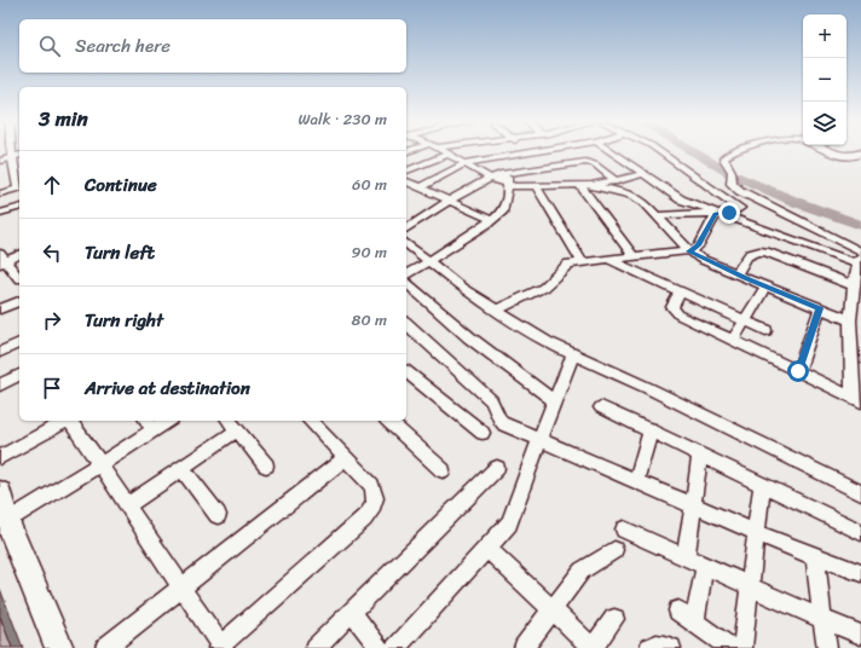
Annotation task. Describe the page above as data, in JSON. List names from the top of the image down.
{
  "page": {
    "map_buttons": ["+", "−"],
    "search": "Search here",
    "heading": ["3 min", "Walk · 230 m"],
    "list": [
      ["Continue", "60 m"],
      ["Turn left", "90 m"],
      ["Turn right", "80 m"],
      "Arrive at destination"
    ]
  }
}
